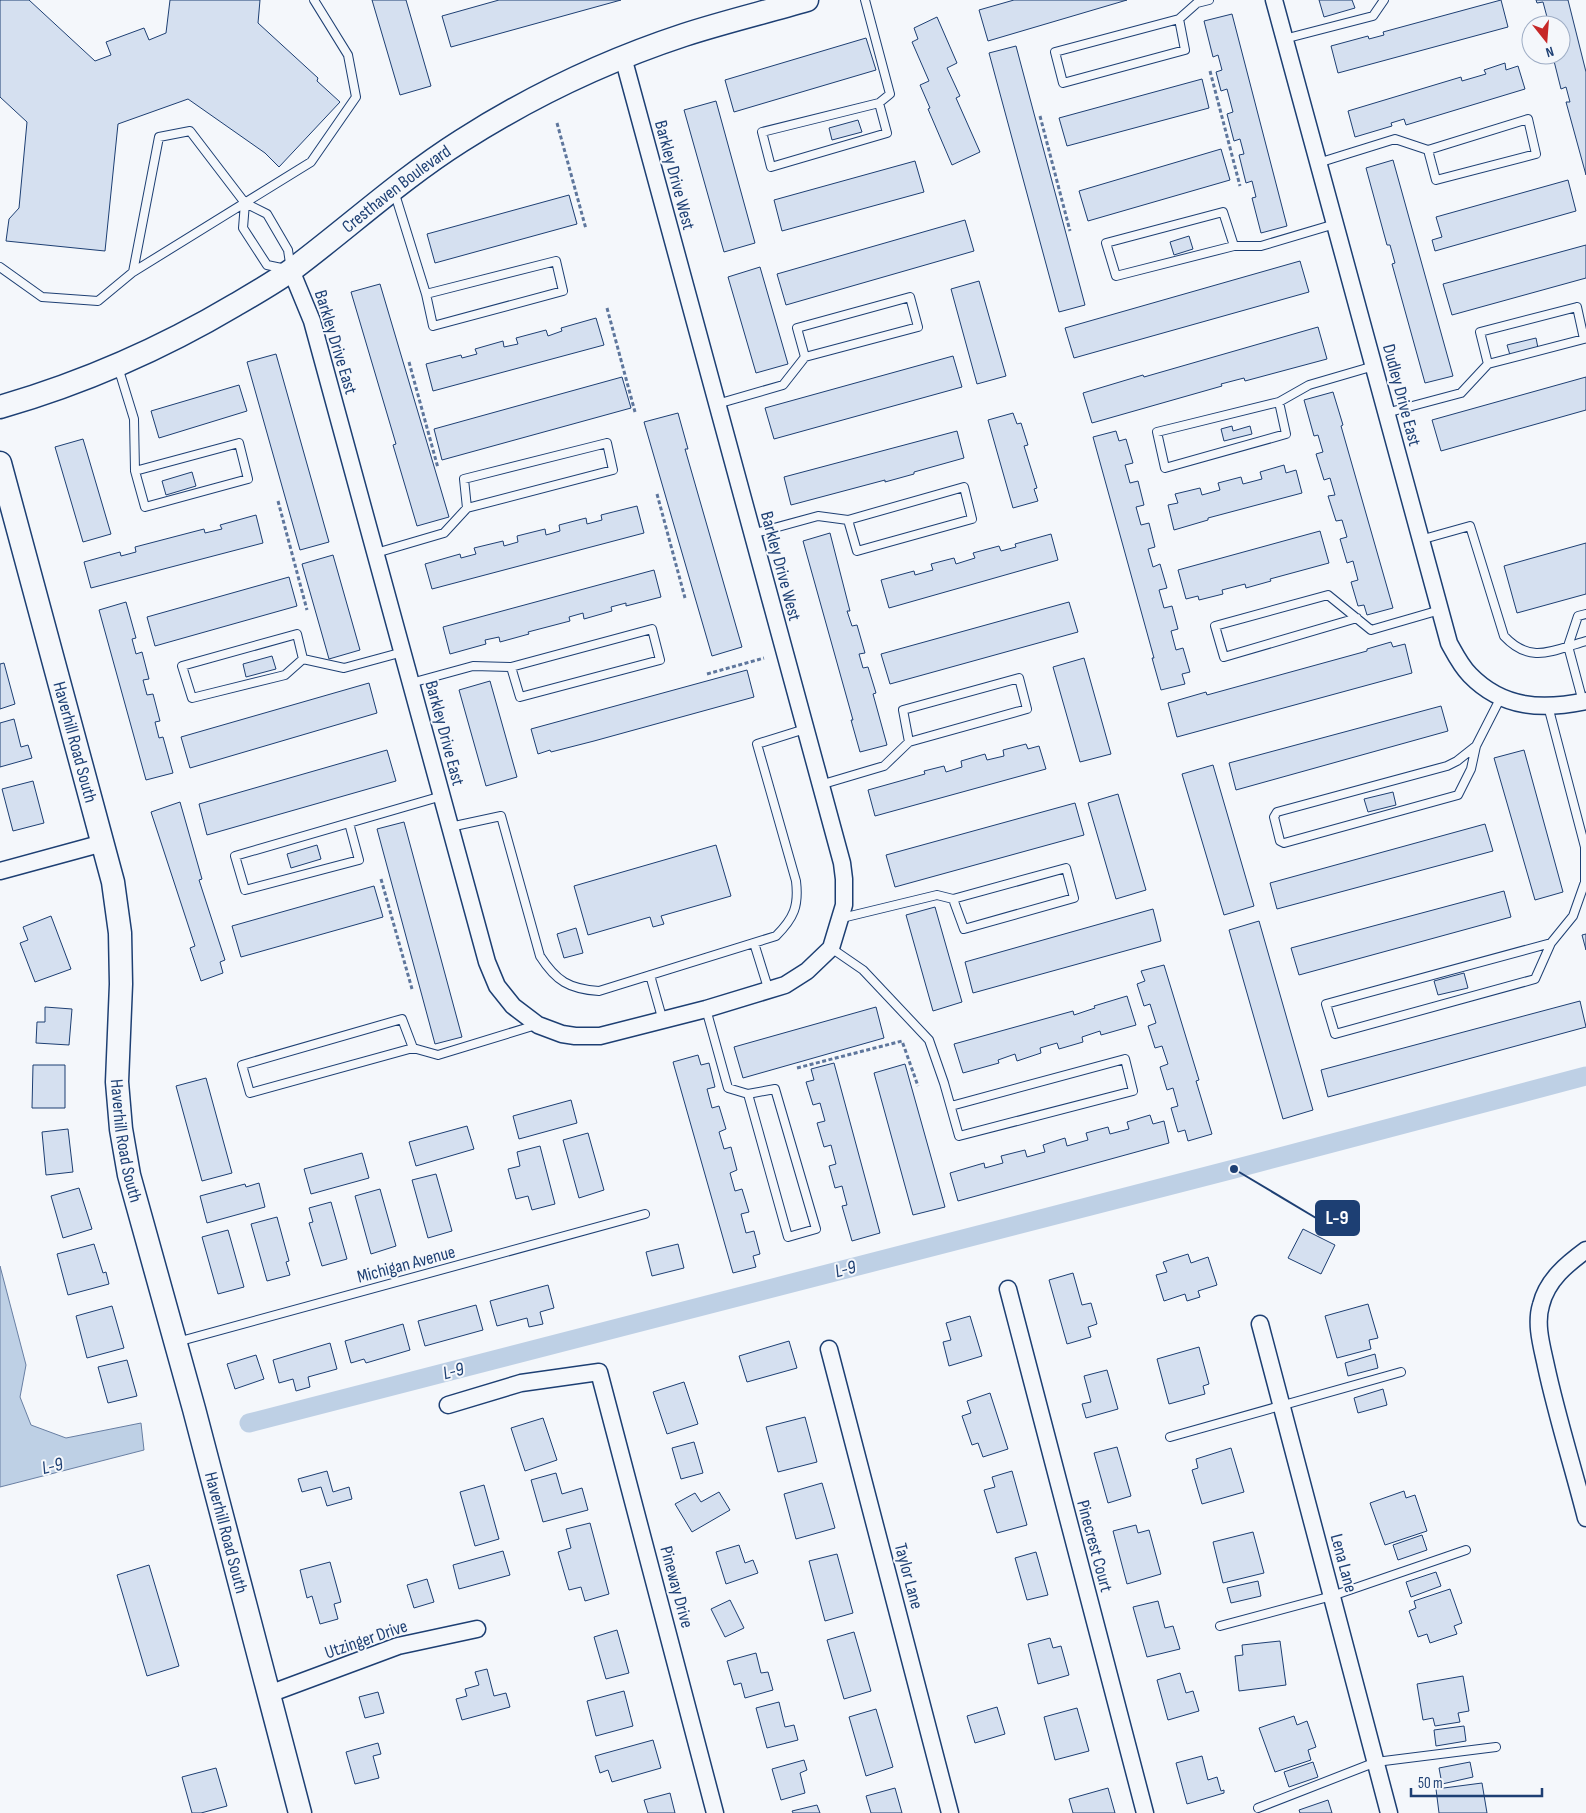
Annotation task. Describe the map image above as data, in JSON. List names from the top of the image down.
{
  "streets": {
    "street": [
      "Barkley Drive West",
      "Cresthaven Boulevard",
      "Barkley Drive East",
      "Dudley Drive East",
      "Haverhill Road South",
      "Pinecrest Court",
      "Lena Lane",
      "Taylor Lane",
      "Pineway Drive",
      "Utzinger Drive"
    ],
    "lane": ["Michigan Avenue"]
  },
  "crossings": [
    ["Barkley Drive West", "Cresthaven Boulevard"],
    ["Barkley Drive West", "Barkley Drive East"],
    ["Cresthaven Boulevard", "Barkley Drive East"],
    ["Haverhill Road South", "Michigan Avenue"],
    ["Haverhill Road South", "Utzinger Drive"]
  ],
  "water": ["L-9"],
  "places": ["L-9"],
  "scale_bar": "50 m",
  "north": "bottom"
}
